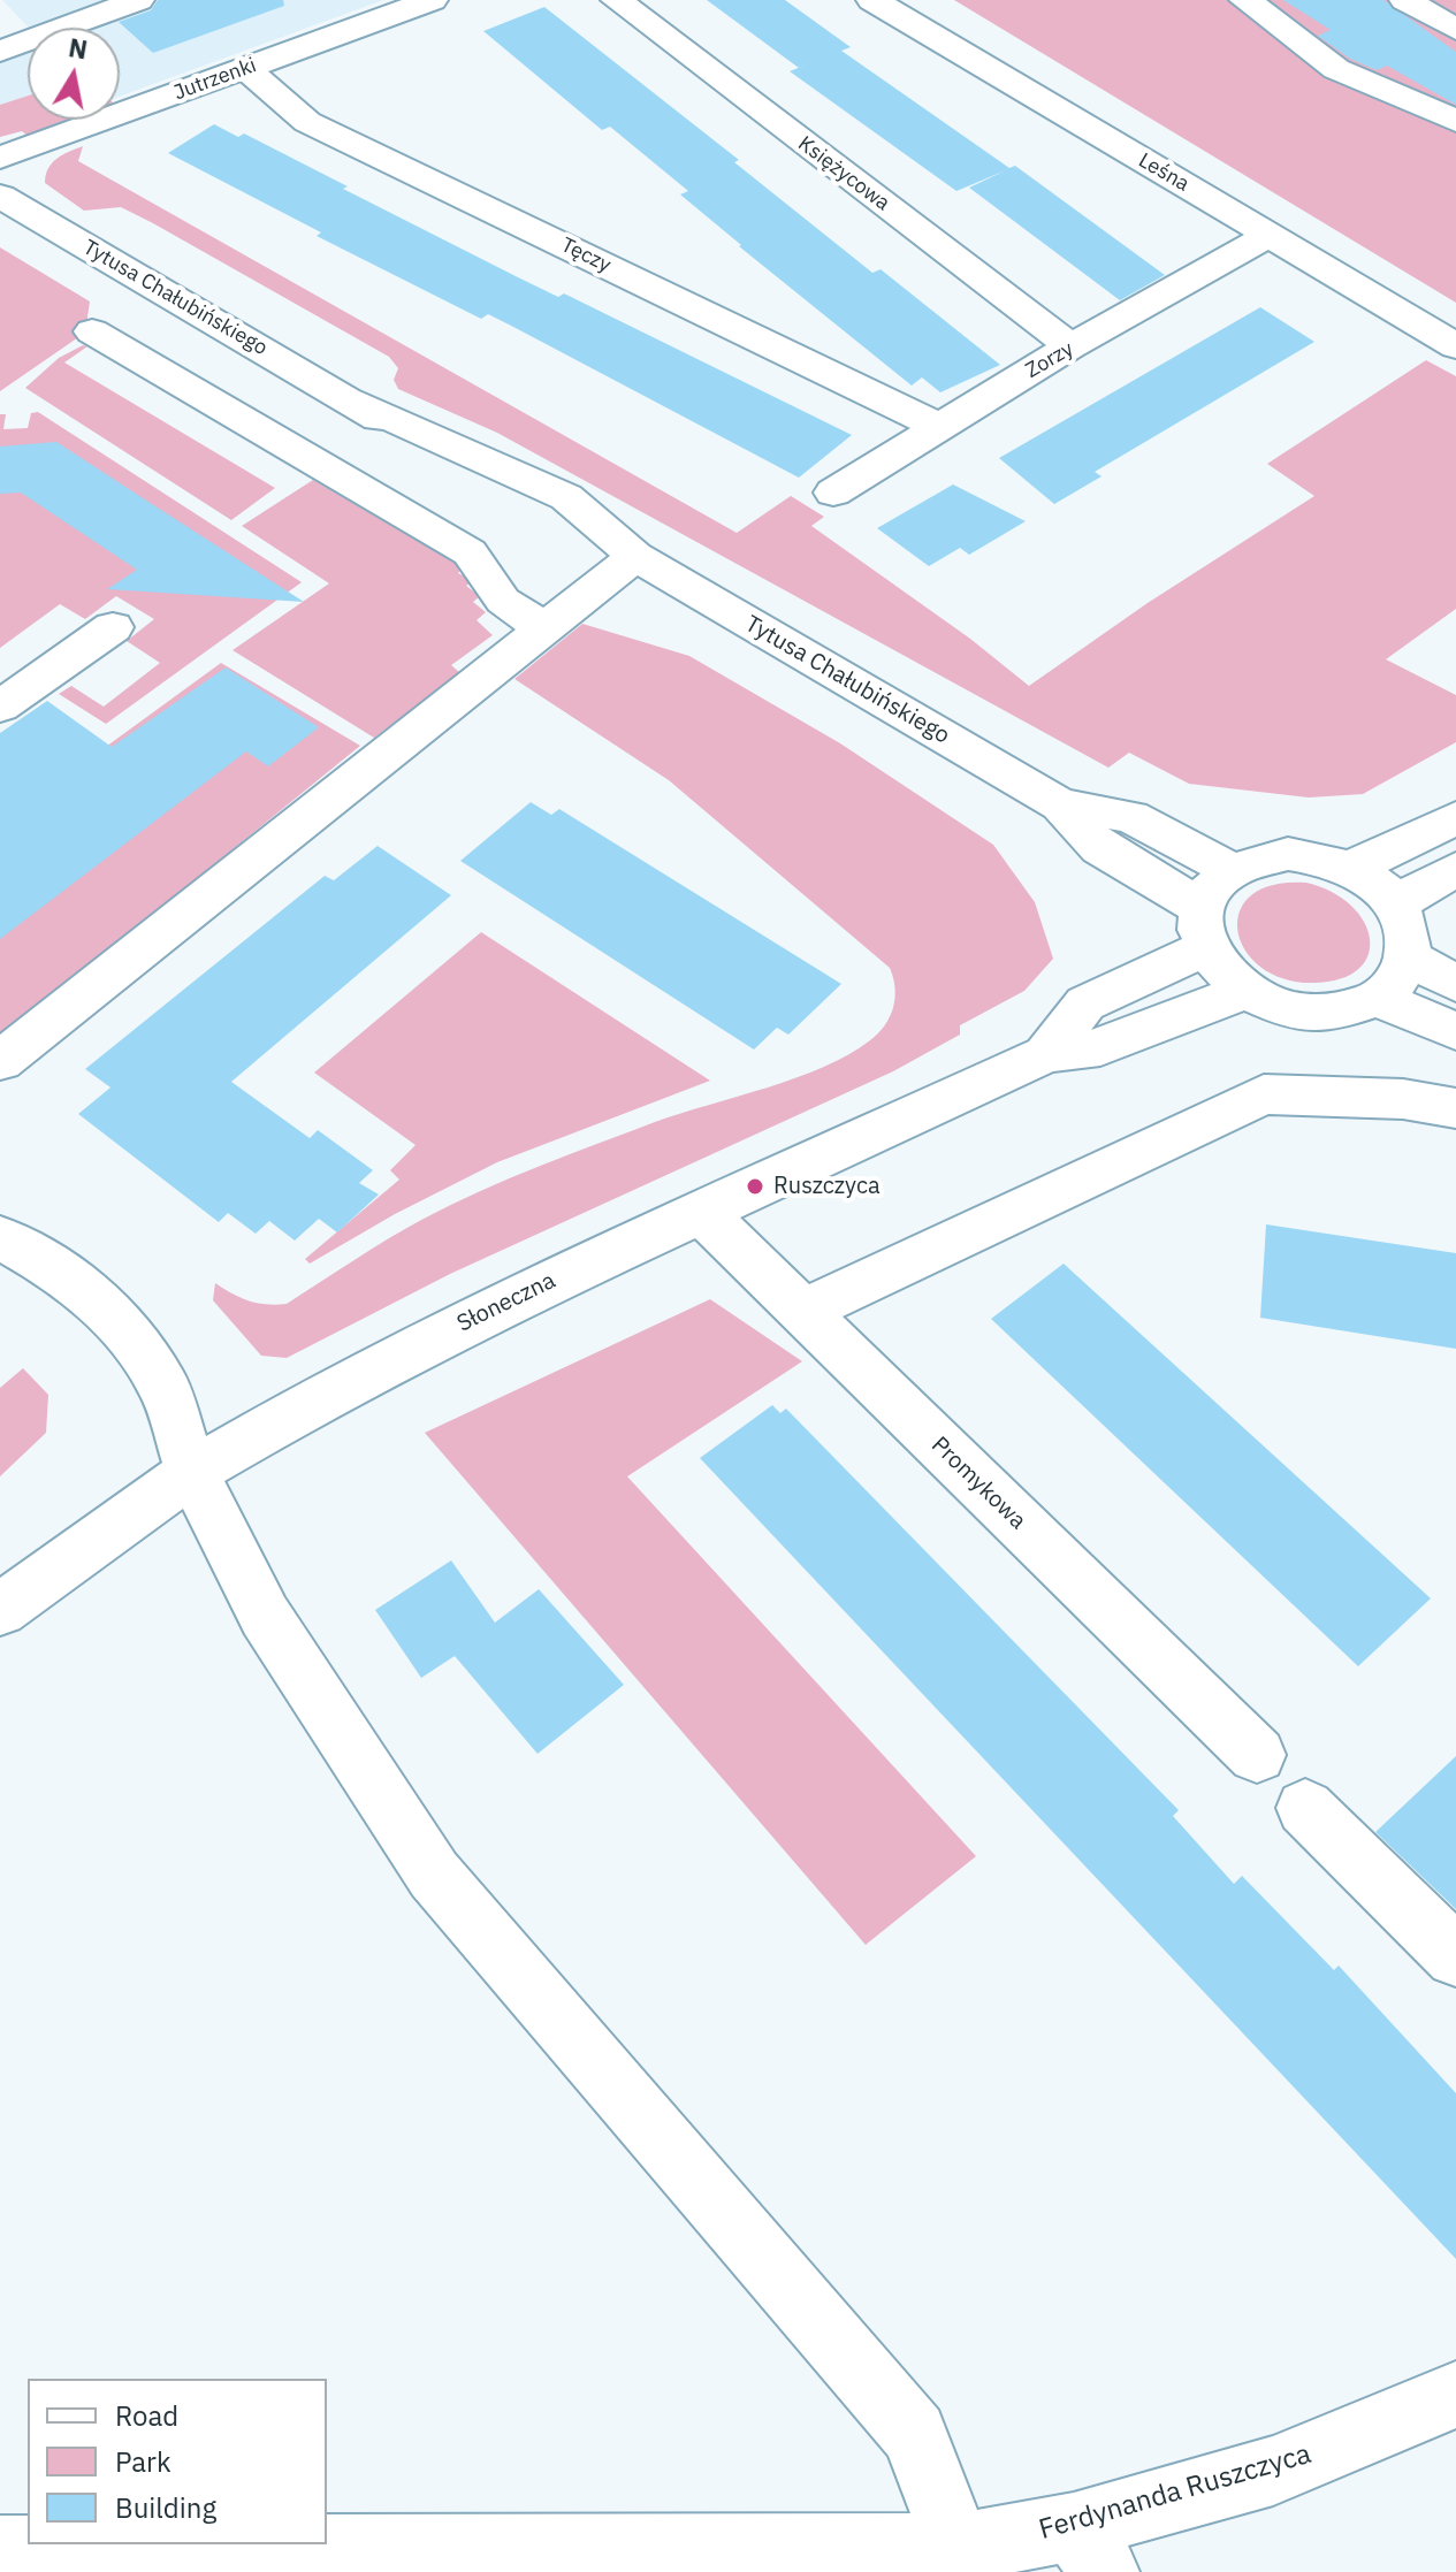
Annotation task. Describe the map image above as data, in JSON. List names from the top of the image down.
{
  "streets": {
    "street": [
      "Jutrzenki",
      "Leśna",
      "Księżycowa",
      "Tęczy",
      "Tytusa Chałubińskiego",
      "Zorzy",
      "Słoneczna",
      "Promykowa",
      "Ferdynanda Ruszczyca"
    ]
  },
  "crossings": [
    ["Jutrzenki", "Tęczy"],
    ["Leśna", "Zorzy"],
    ["Księżycowa", "Zorzy"],
    ["Tęczy", "Zorzy"],
    ["Tytusa Chałubińskiego", "Słoneczna"],
    ["Słoneczna", "Promykowa"]
  ],
  "places": ["Ruszczyca"],
  "legend": ["Road", "Park", "Building"],
  "north": "top"
}
